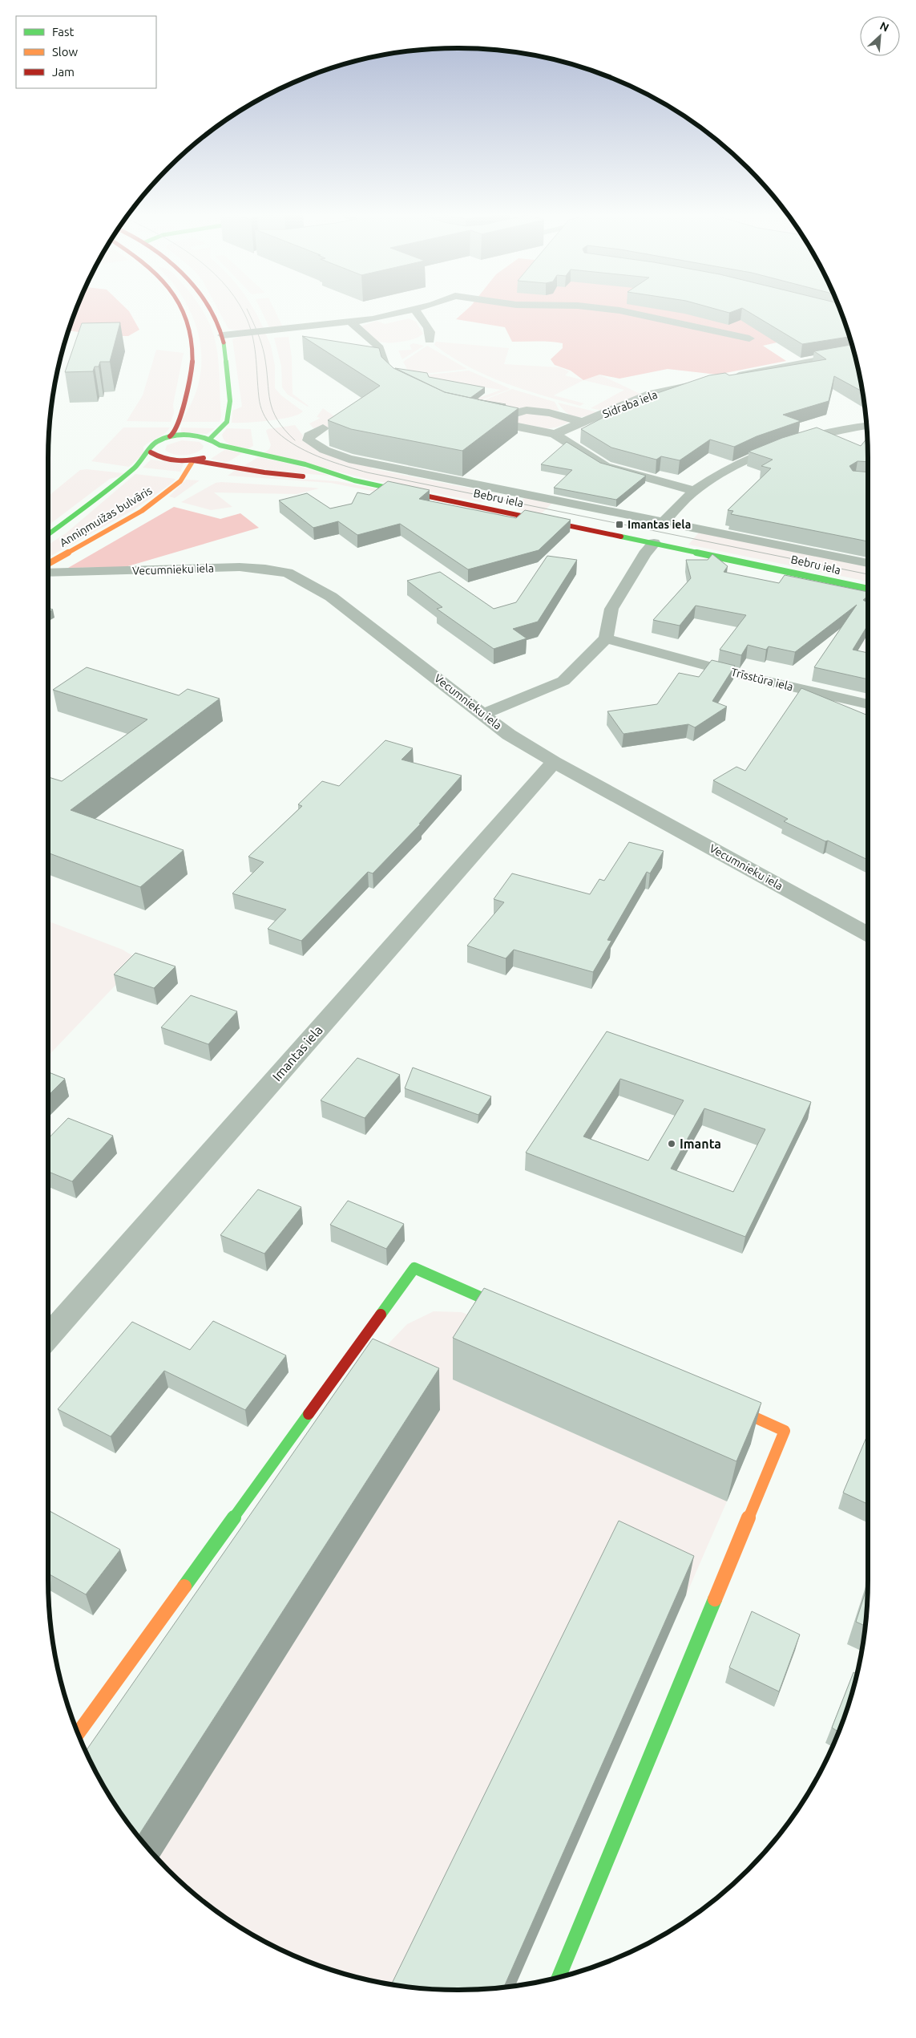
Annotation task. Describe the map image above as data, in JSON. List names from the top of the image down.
{
  "streets": {
    "street": [
      "Sidraba iela",
      "Bebru iela",
      "Anniņmuižas bulvāris",
      "Vecumnieku iela",
      "Trīsstūra iela",
      "Imantas iela"
    ]
  },
  "crossings": [
    ["Bebru iela", "Anniņmuižas bulvāris"],
    ["Vecumnieku iela", "Imantas iela"]
  ],
  "places": {
    "transit": ["Imantas iela"],
    "other": ["Imanta"]
  },
  "legend": ["Fast", "Slow", "Jam"],
  "north": "top right"
}
